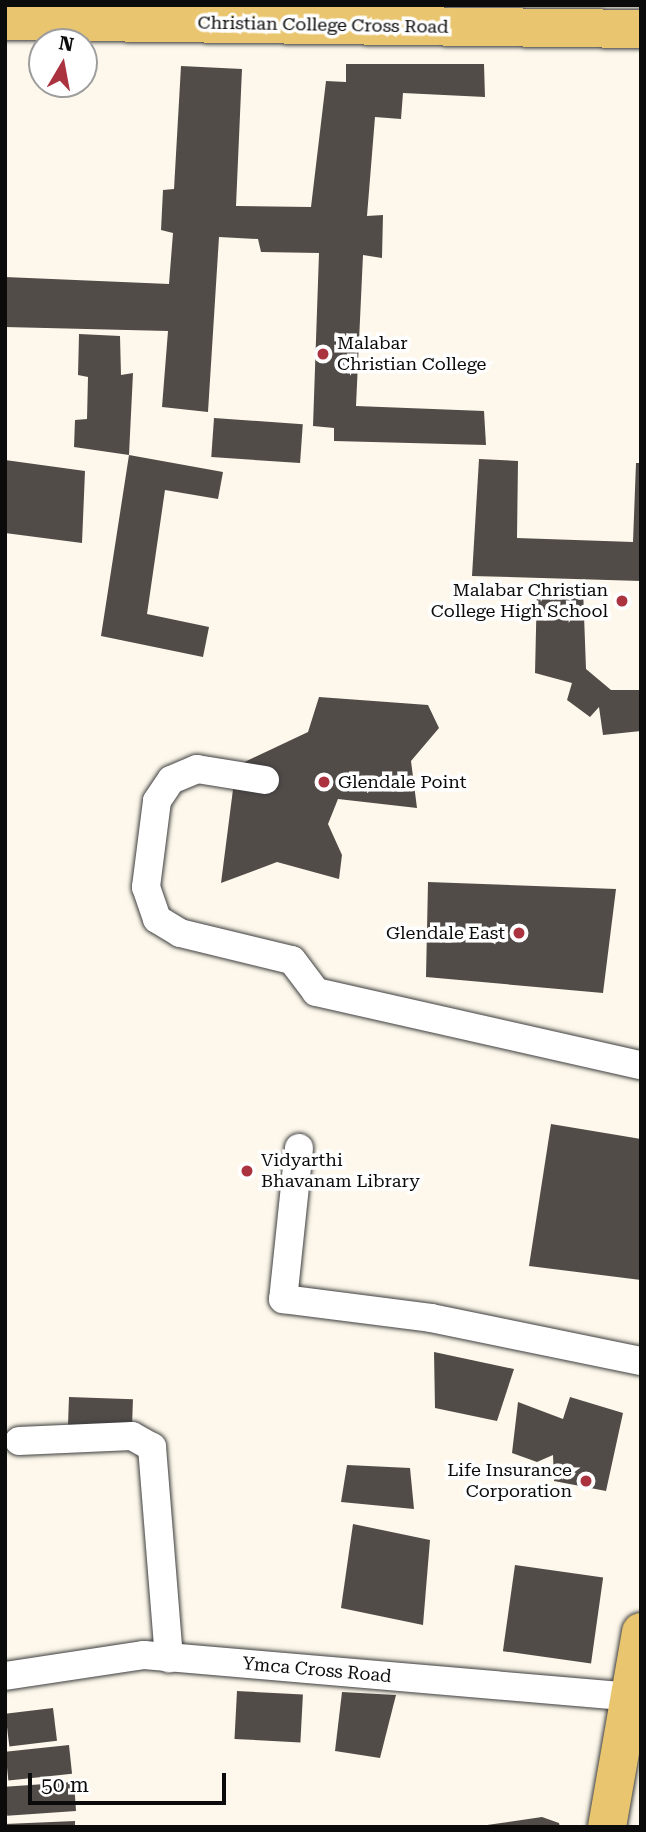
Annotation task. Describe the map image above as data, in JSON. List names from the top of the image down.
{
  "streets": {
    "main road": ["Christian College Cross Road"],
    "street": ["Ymca Cross Road"]
  },
  "places": [
    "Malabar Christian College",
    "Malabar Christian College High School",
    "Glendale Point",
    "Glendale East",
    "Vidyarthi Bhavanam Library",
    "Life Insurance Corporation"
  ],
  "scale_bar": "50 m",
  "north": "top"
}
